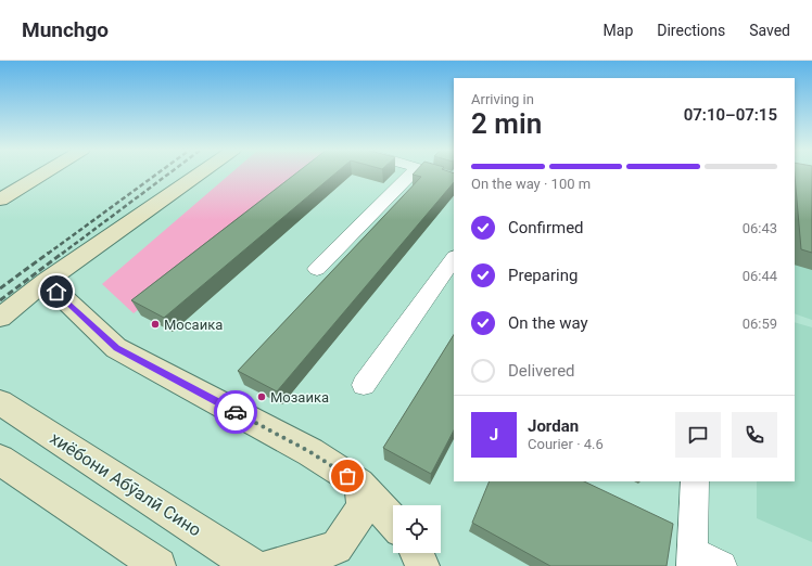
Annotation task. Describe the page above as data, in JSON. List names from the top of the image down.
{
  "streets": {
    "main road": ["хиёбони Абӯалӣ Сино"]
  },
  "places": ["Мосаика", "Мозаика"],
  "page": {
    "header": "Munchgo",
    "nav": ["Map", "Directions", "Saved"],
    "heading": ["2 min", "Arriving in", "07:10–07:15"],
    "panel": ["Jordan", "Courier · 4.6"],
    "bar": "On the way · 100 m",
    "list": [
      ["Confirmed", "06:43"],
      ["Preparing", "06:44"],
      ["On the way", "06:59"],
      "Delivered"
    ],
    "round": "J"
  }
}
